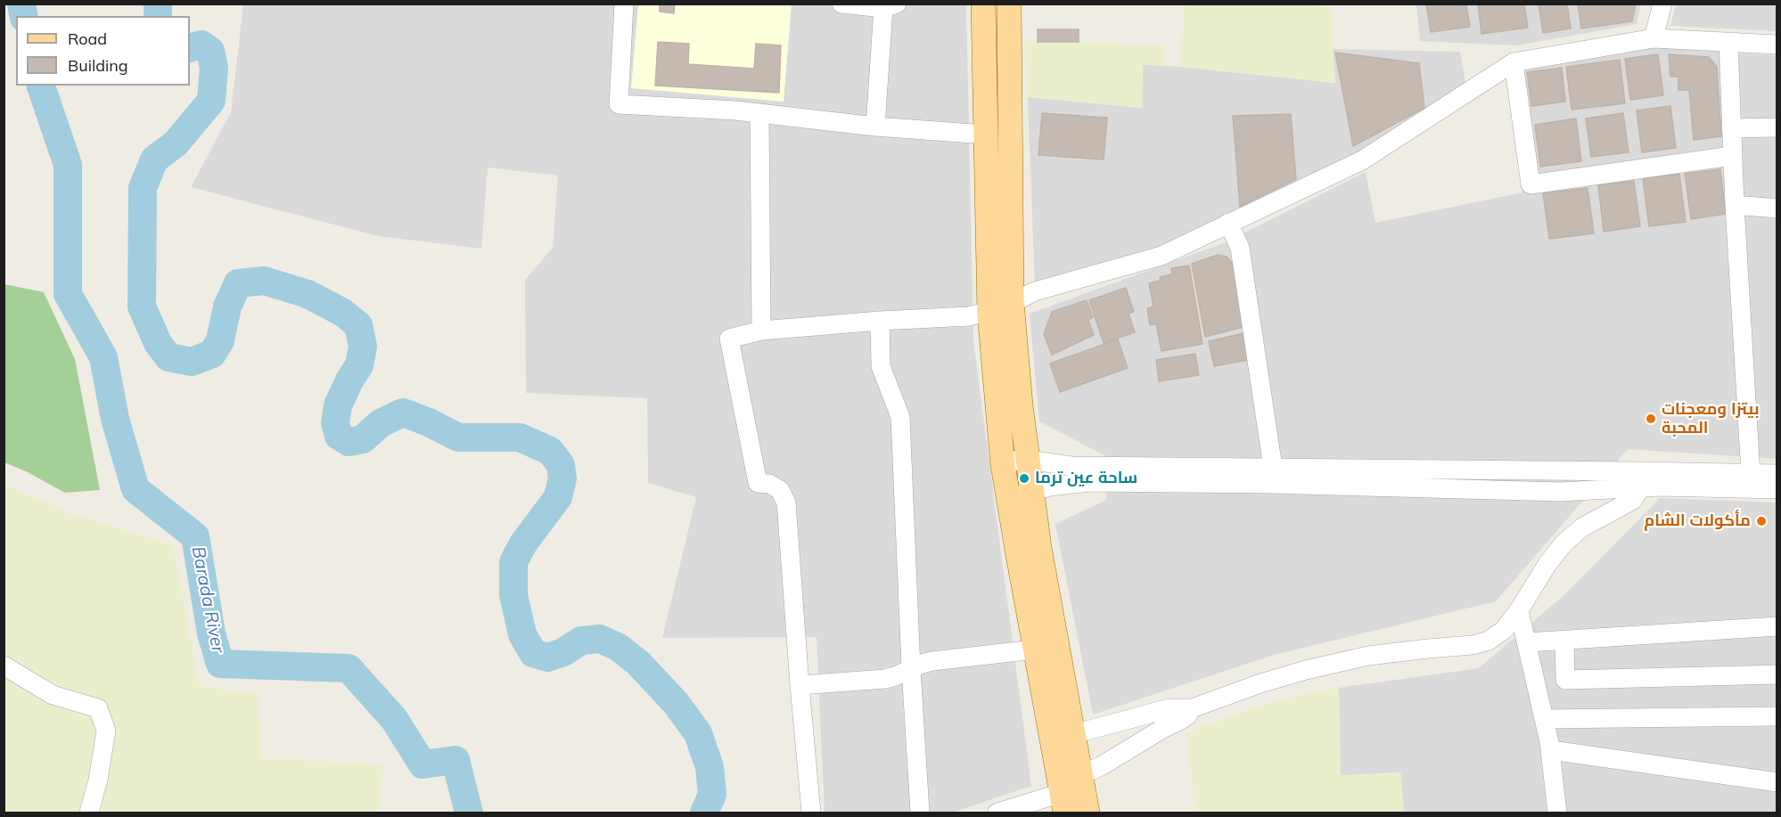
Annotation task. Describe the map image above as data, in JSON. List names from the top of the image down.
{
  "water": ["Barada River"],
  "places": ["بيتزا ومعجنات المحبة", "ساحة عين ترما", "مأكولات الشام"],
  "legend": ["Road", "Building"]
}
